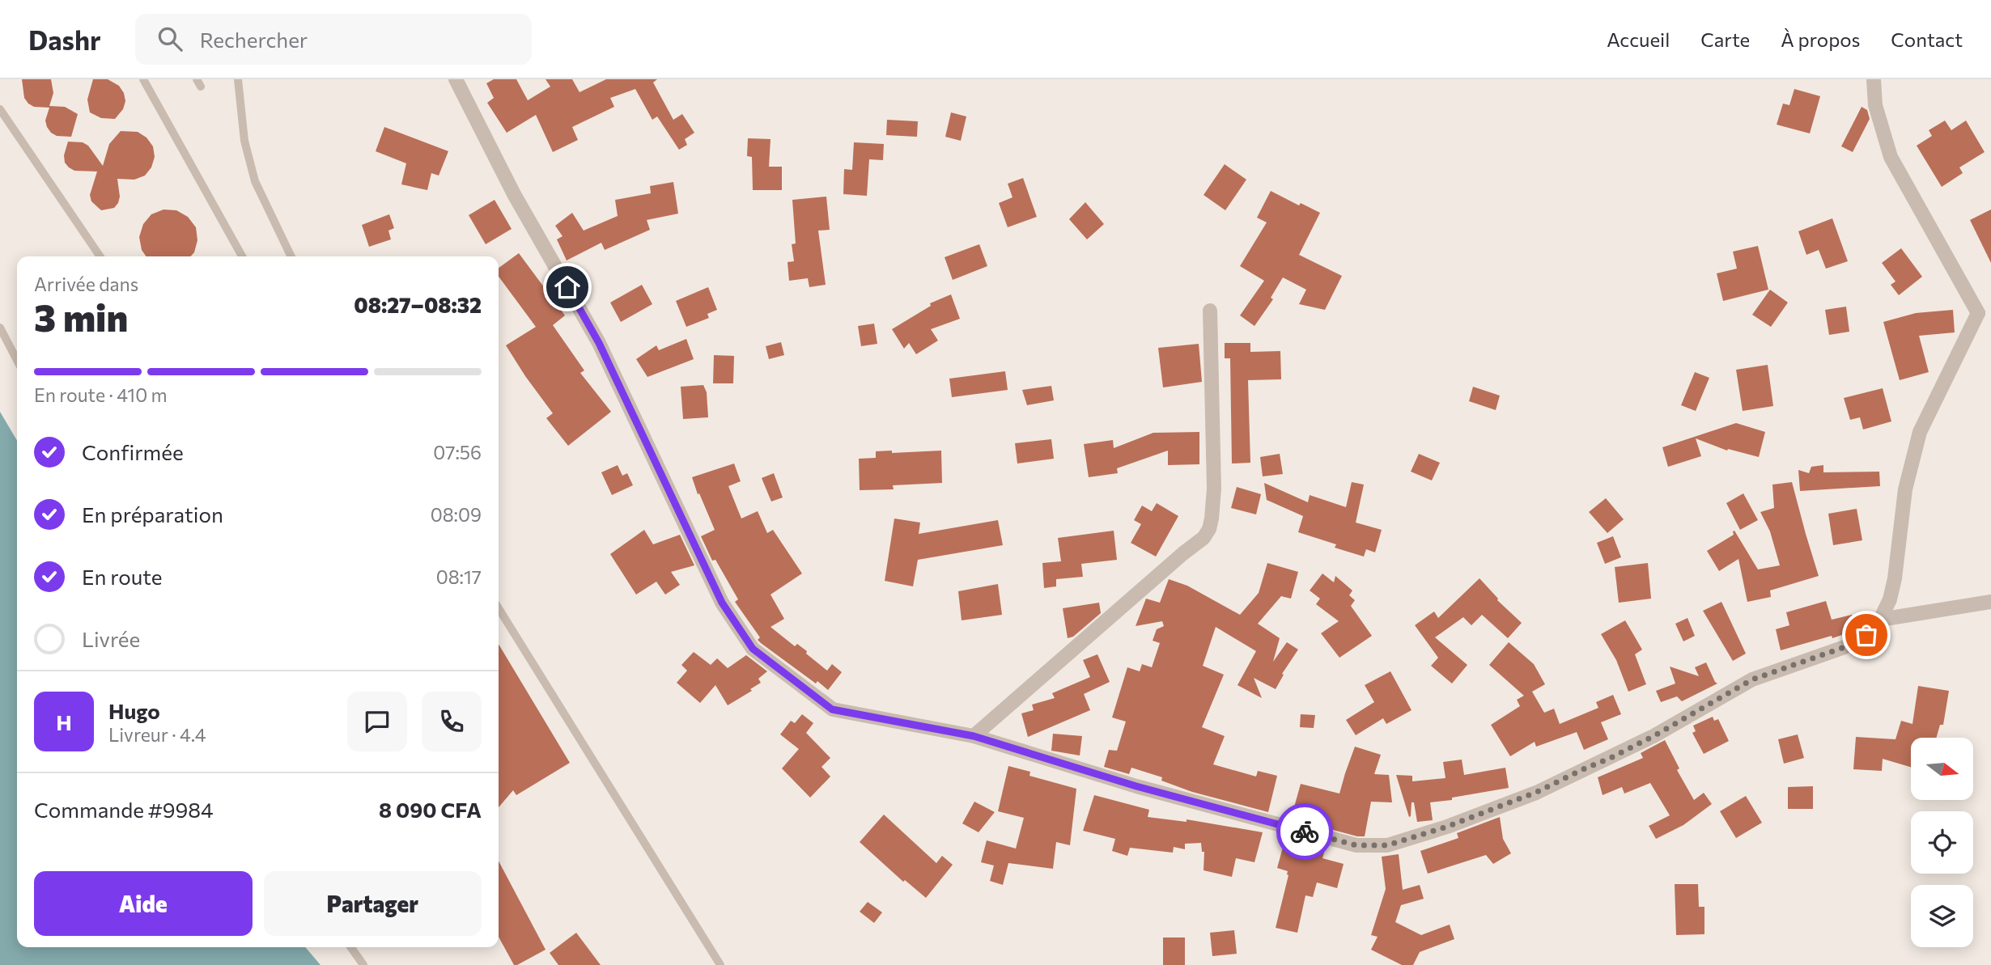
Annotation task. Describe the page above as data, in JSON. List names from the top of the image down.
{
  "north": "right",
  "page": {
    "header": "Dashr",
    "search": "Rechercher",
    "nav": [
      "Accueil",
      "Carte",
      "À propos",
      "Contact"
    ],
    "heading": ["3 min", "Arrivée dans", "08:27–08:32"],
    "panel": [
      "Hugo",
      "Livreur · 4.4",
      "Commande #9984",
      "8 090 CFA"
    ],
    "bar": "En route · 410 m",
    "list": [
      ["Confirmée", "07:56"],
      ["En préparation", "08:09"],
      ["En route", "08:17"],
      "Livrée"
    ],
    "round": "H",
    "buttons": ["Aide", "Partager"]
  }
}
